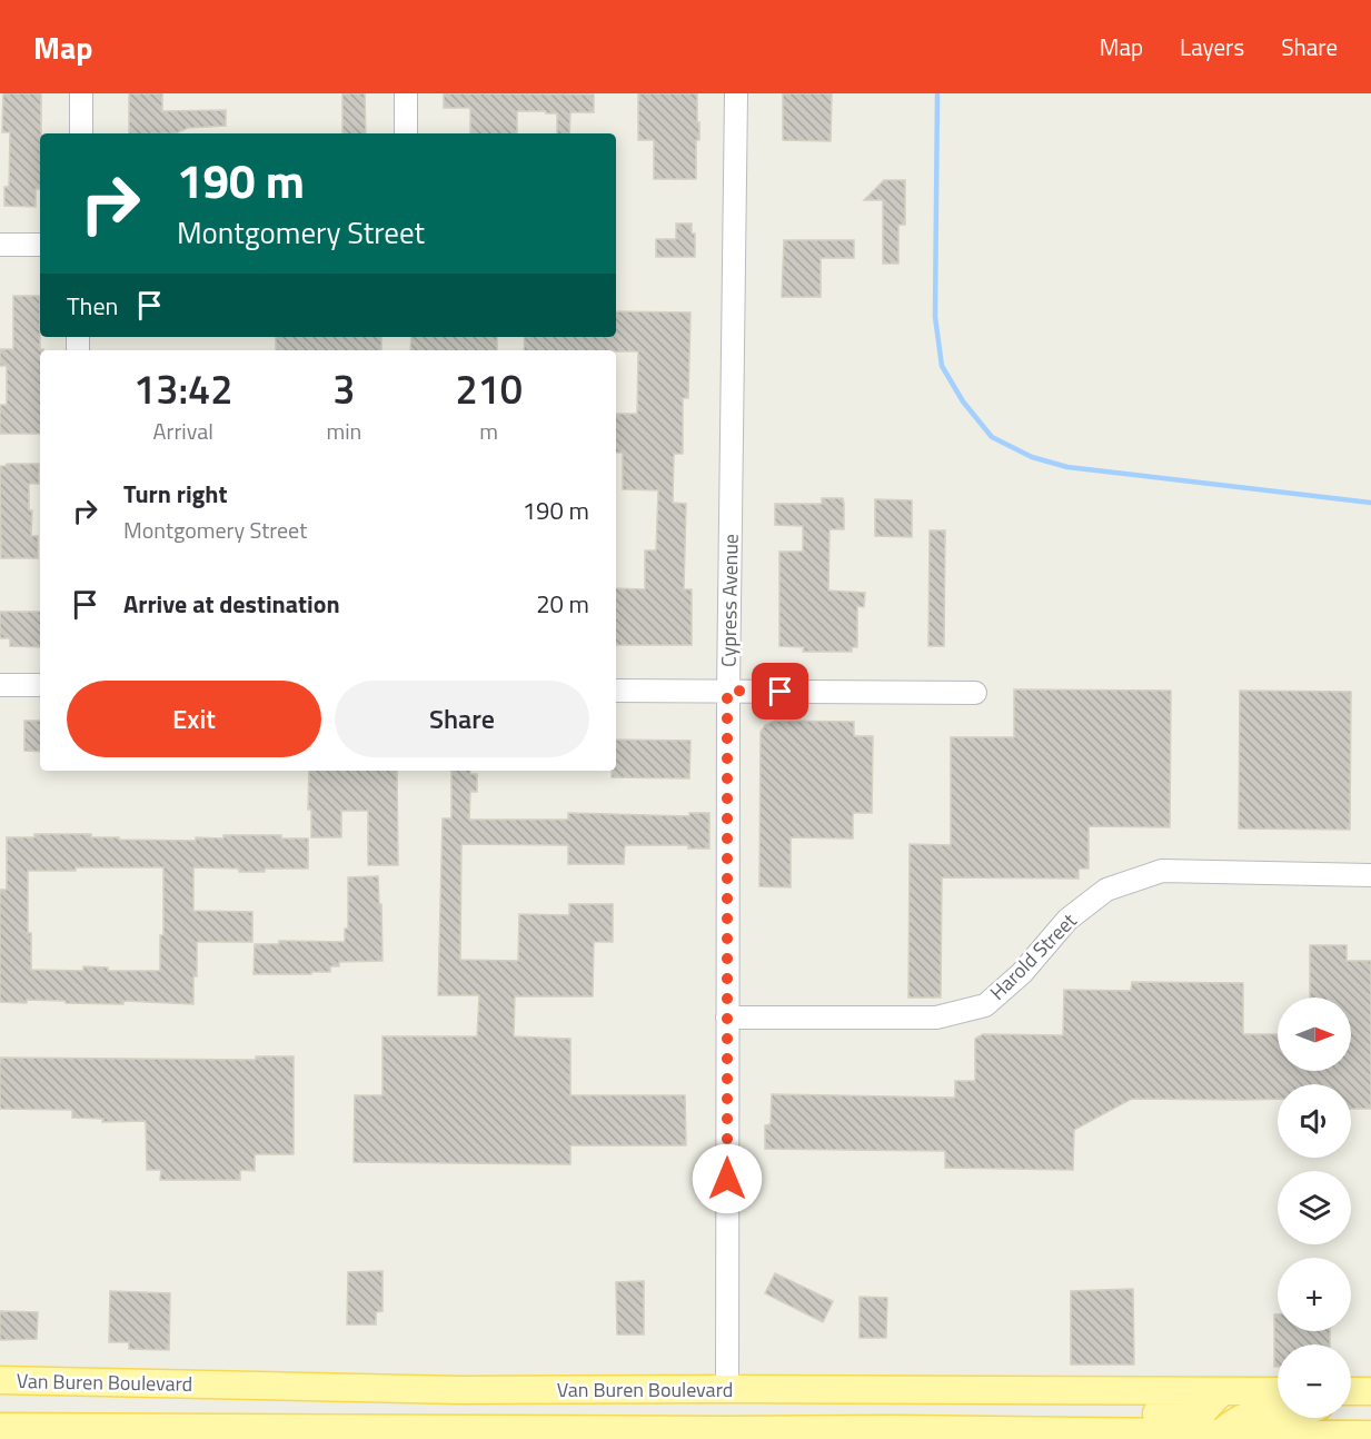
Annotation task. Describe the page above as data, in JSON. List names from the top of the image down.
{
  "streets": {
    "main road": ["Van Buren Boulevard"],
    "street": ["Cypress Avenue", "Harold Street"]
  },
  "crossings": [
    ["Cypress Avenue", "Harold Street"],
    ["Cypress Avenue", "Van Buren Boulevard"]
  ],
  "north": "right",
  "page": {
    "header": "Map",
    "nav": ["Map", "Layers", "Share"],
    "turn": ["190 m", "Montgomery Street"],
    "then": "Then",
    "eta": [
      "13:42",
      "Arrival",
      "3",
      "min",
      "210",
      "m"
    ],
    "list": [
      {
        "name": "Turn right",
        "note": "Montgomery Street",
        "value": "190 m"
      },
      {
        "name": "Arrive at destination",
        "value": "20 m"
      }
    ],
    "buttons": ["Exit", "Share"],
    "map_buttons": ["+", "−"]
  }
}
